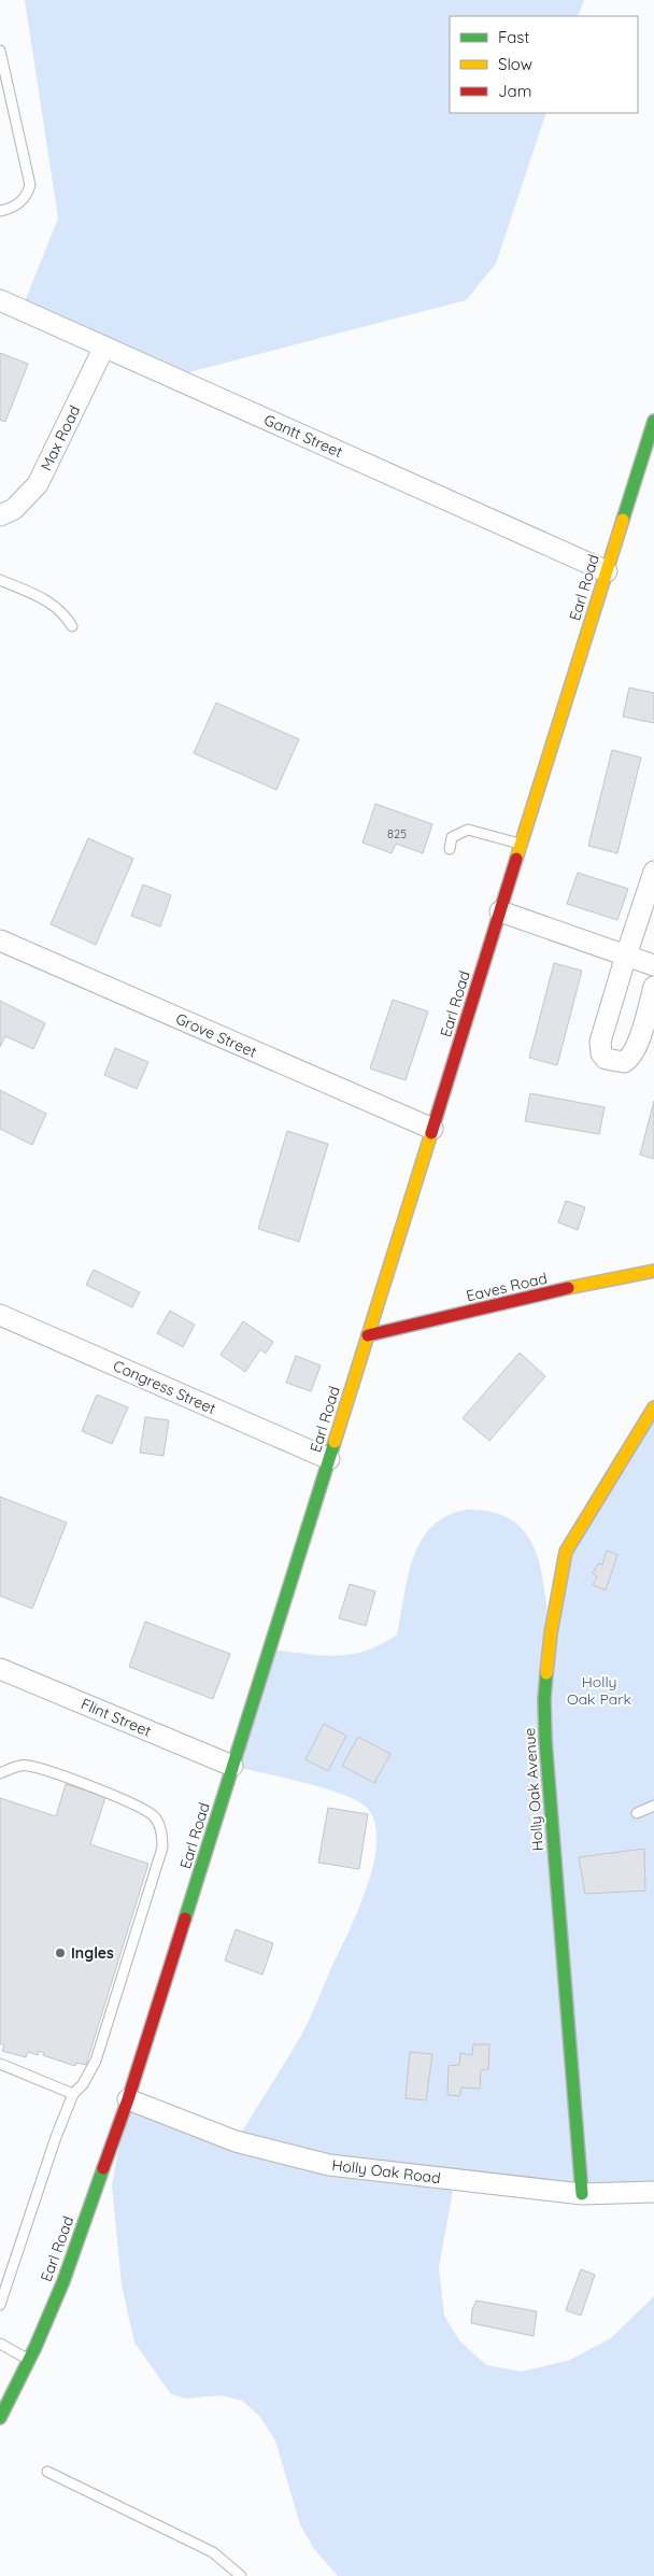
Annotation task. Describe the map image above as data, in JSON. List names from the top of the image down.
{
  "streets": {
    "main road": ["Earl Road", "Eaves Road", "Holly Oak Avenue"],
    "street": [
      "Gantt Street",
      "Max Road",
      "Grove Street",
      "Congress Street",
      "Flint Street",
      "Holly Oak Road"
    ]
  },
  "crossings": [
    ["Gantt Street", "Max Road"],
    ["Gantt Street", "Earl Road"],
    ["Earl Road", "Grove Street"],
    ["Earl Road", "Eaves Road"],
    ["Earl Road", "Congress Street"],
    ["Earl Road", "Flint Street"],
    ["Earl Road", "Holly Oak Road"],
    ["Holly Oak Avenue", "Holly Oak Road"]
  ],
  "parks": ["Holly Oak Park"],
  "places": ["Ingles"],
  "house_numbers": ["825"],
  "legend": ["Fast", "Slow", "Jam"]
}
